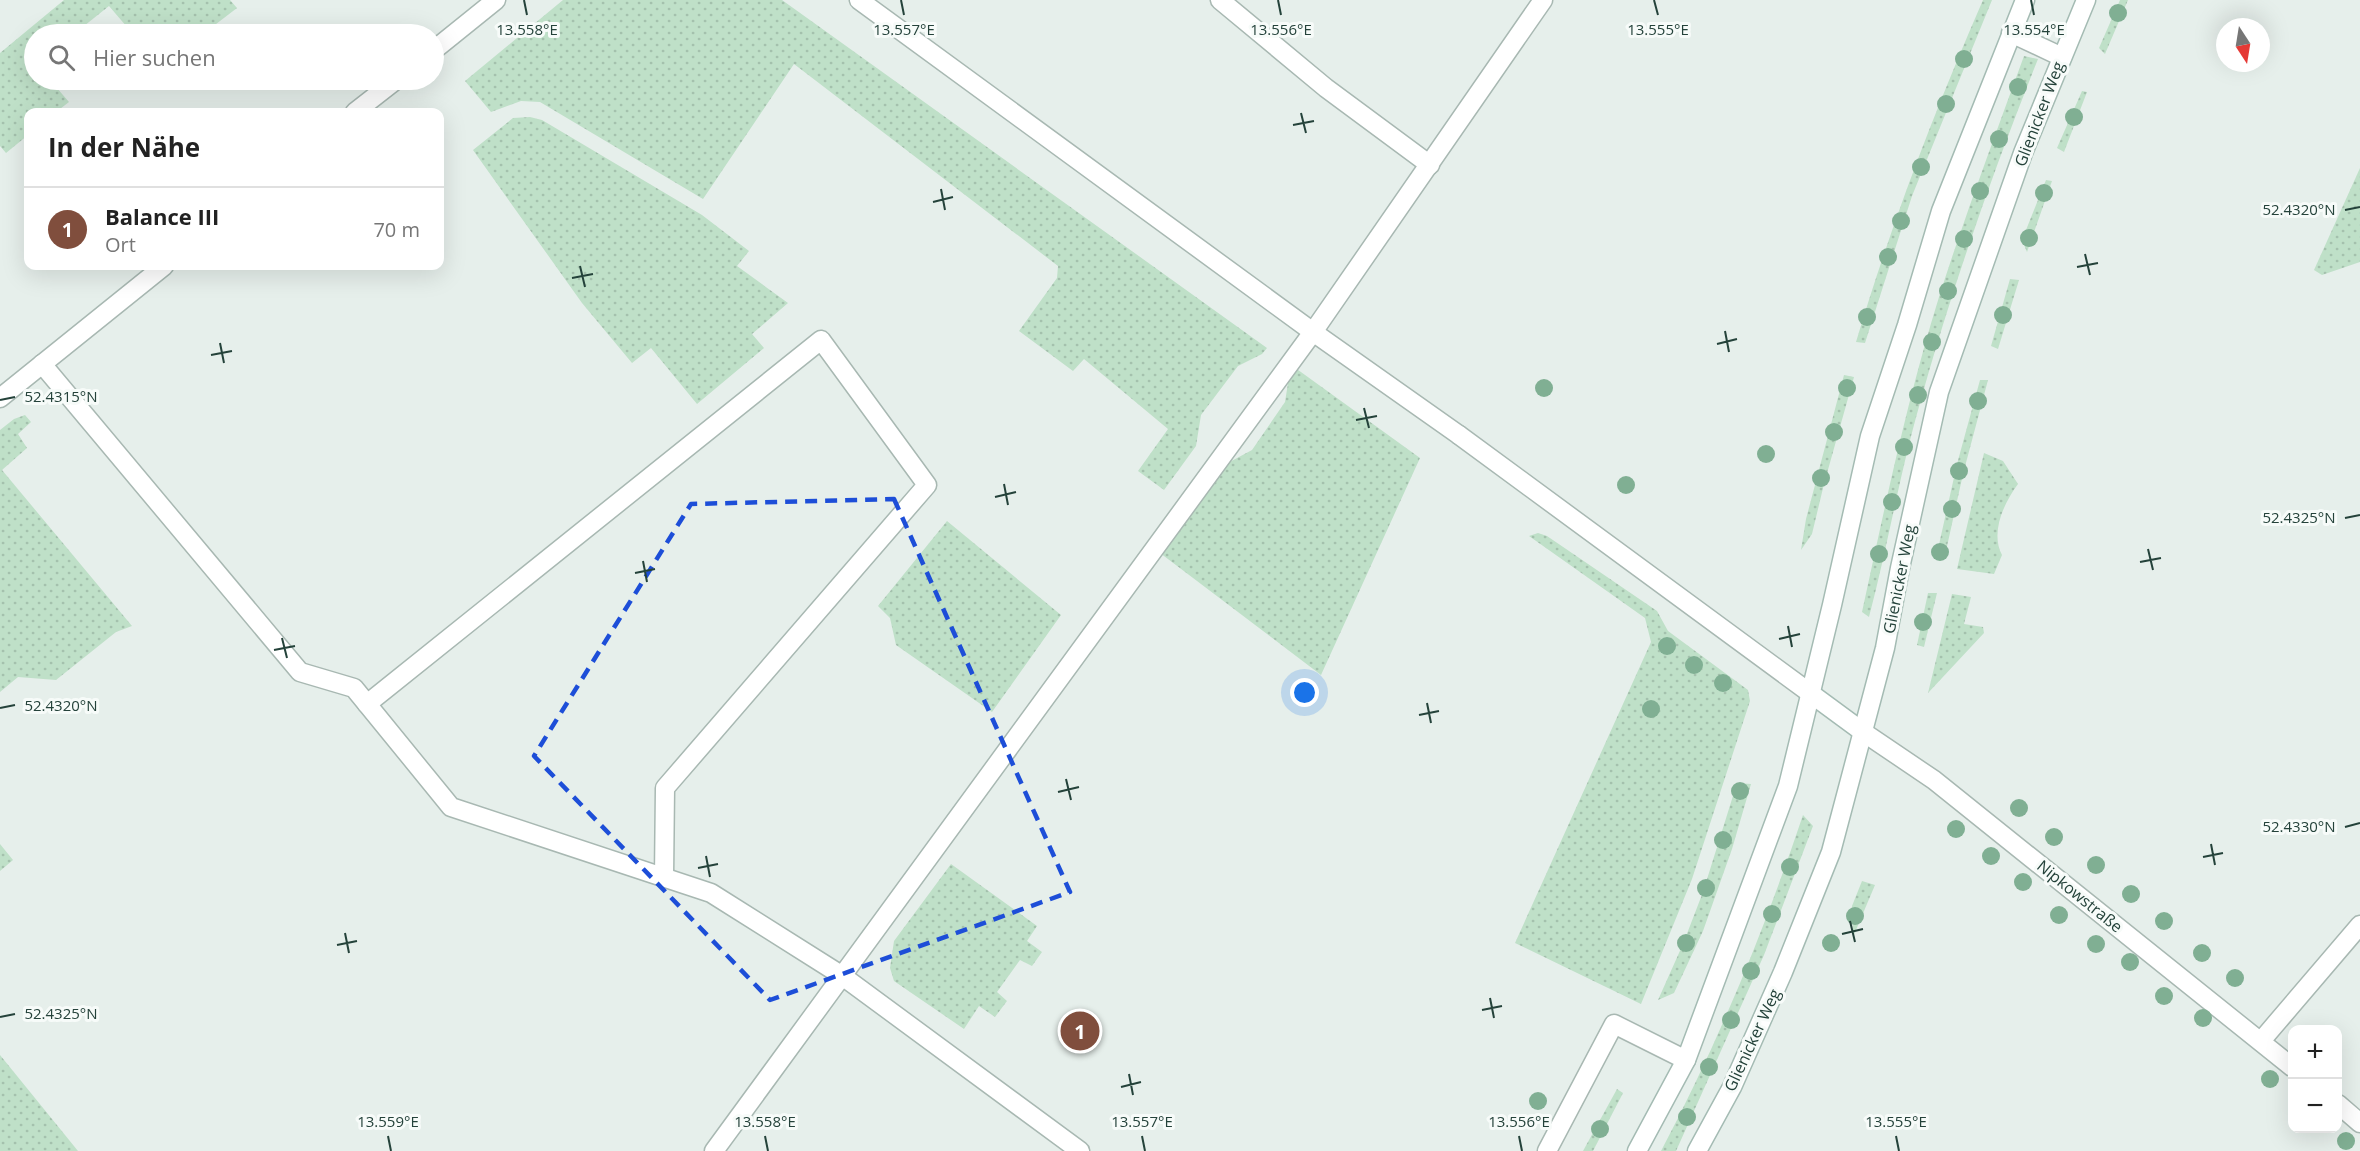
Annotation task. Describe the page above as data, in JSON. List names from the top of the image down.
{
  "streets": {
    "main road": ["Glienicker Weg", "Nipkowstraße"]
  },
  "crossings": [
    ["Glienicker Weg", "Nipkowstraße"]
  ],
  "north": "bottom",
  "page": {
    "search": "Hier suchen",
    "heading": "In der Nähe",
    "list": [
      {
        "mark": "1",
        "name": "Balance III",
        "note": "Ort",
        "value": "70 m"
      }
    ],
    "pins": "1",
    "map_buttons": ["+", "−"]
  },
  "coordinates": [
    "13.558°E",
    "13.557°E",
    "13.556°E",
    "13.555°E",
    "13.554°E",
    "52.4320°N",
    "52.4315°N",
    "52.4325°N",
    "52.4330°N",
    "13.559°E"
  ]
}
